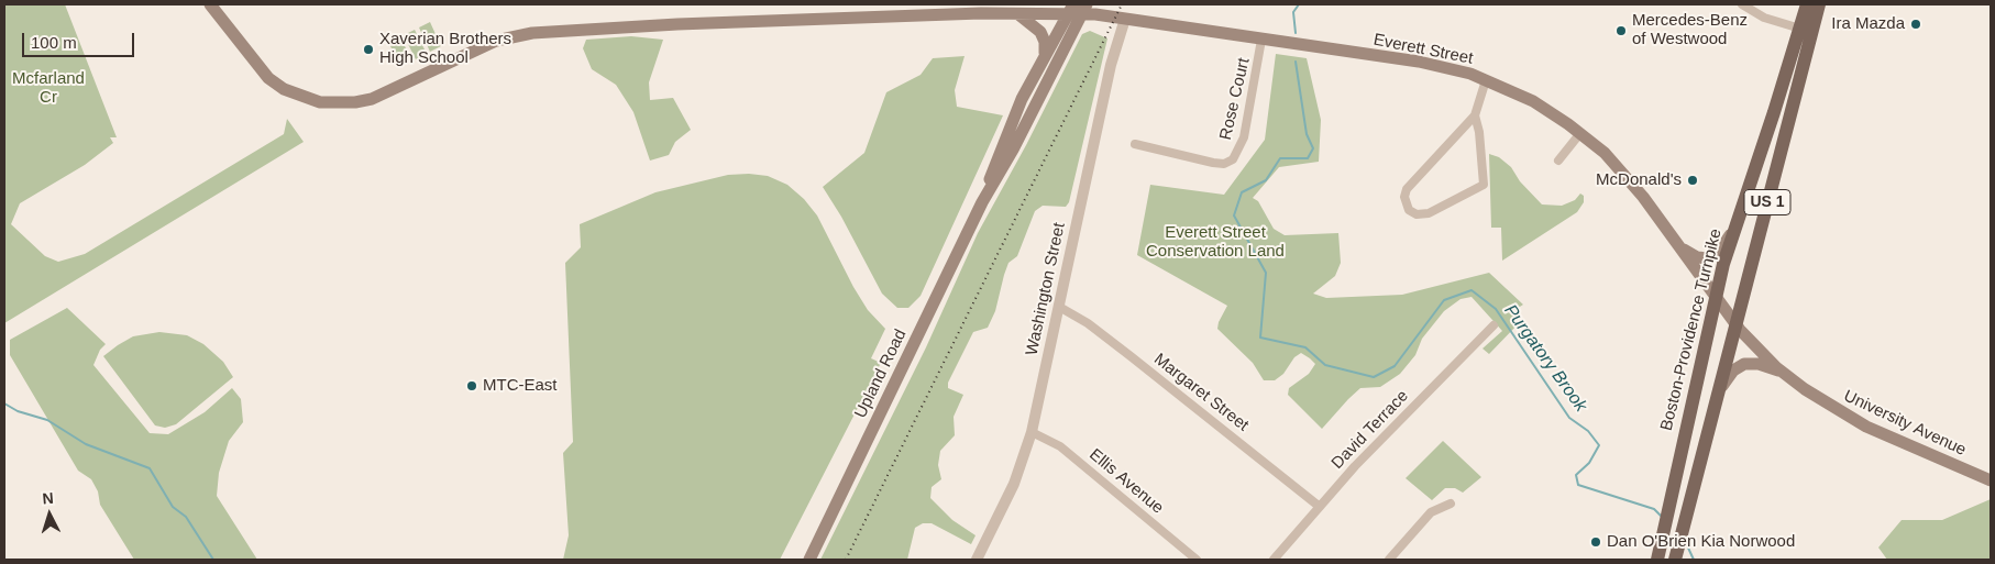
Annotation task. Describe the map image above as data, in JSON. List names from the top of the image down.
{
  "streets": {
    "main road": [
      "Everett Street",
      "US 1",
      "Boston-Providence Turnpike",
      "Upland Road",
      "University Avenue"
    ],
    "street": [
      "Rose Court",
      "Washington Street",
      "Margaret Street",
      "David Terrace",
      "Ellis Avenue"
    ]
  },
  "crossings": [
    ["Everett Street", "Rose Court"],
    ["Everett Street", "US 1"],
    ["Everett Street", "Washington Street"],
    ["Everett Street", "Boston-Providence Turnpike"],
    ["Everett Street", "Upland Road"],
    ["Everett Street", "University Avenue"],
    ["US 1", "Boston-Providence Turnpike"],
    ["US 1", "University Avenue"],
    ["Washington Street", "Margaret Street"],
    ["Washington Street", "Ellis Avenue"],
    ["Margaret Street", "David Terrace"]
  ],
  "water": ["Purgatory Brook"],
  "parks": ["Mcfarland Cr", "Everett Street Conservation Land"],
  "places": [
    "Ira Mazda",
    "Mercedes-Benz of Westwood",
    "Xaverian Brothers High School",
    "McDonald's",
    "MTC-East",
    "Dan O'Brien Kia Norwood"
  ],
  "scale_bar": "100 m",
  "north": "top"
}
